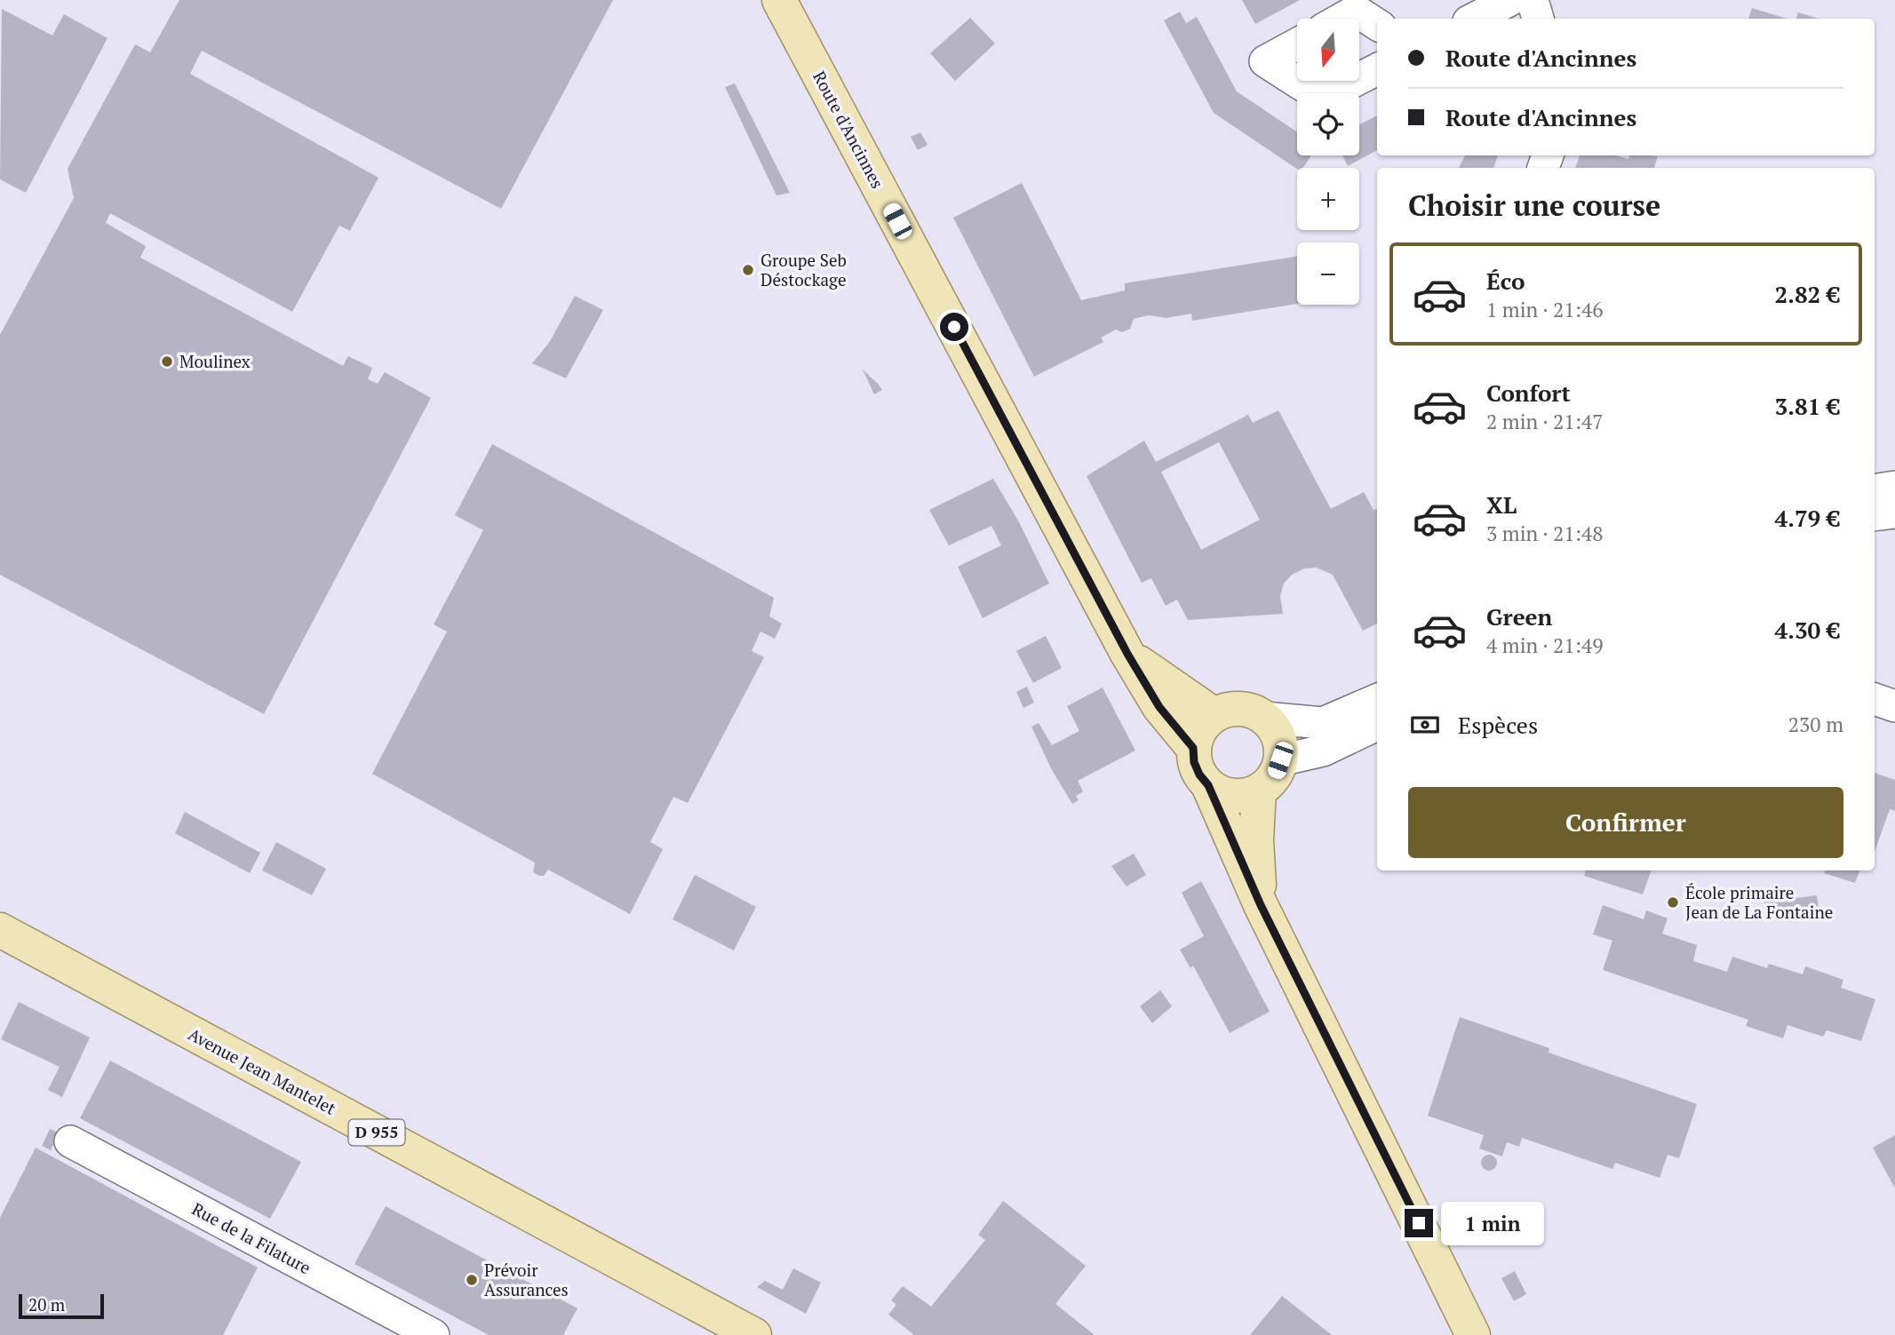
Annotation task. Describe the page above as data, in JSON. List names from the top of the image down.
{
  "streets": {
    "main road": ["Route d'Ancinnes", "Avenue Jean Mantelet", "D 955"],
    "street": ["Rue de la Filature"]
  },
  "places": [
    "Groupe Seb Déstockage",
    "Moulinex",
    "École primaire Jean de La Fontaine",
    "Prévoir Assurances"
  ],
  "scale_bar": "20 m",
  "north": "bottom",
  "page": {
    "map_buttons": ["+", "−"],
    "banner": ["Route d'Ancinnes", "Route d'Ancinnes"],
    "heading": "Choisir une course",
    "list": [
      {
        "name": "Éco",
        "note": "1 min · 21:46",
        "value": "2.82 €"
      },
      {
        "name": "Confort",
        "note": "2 min · 21:47",
        "value": "3.81 €"
      },
      {
        "name": "XL",
        "note": "3 min · 21:48",
        "value": "4.79 €"
      },
      {
        "name": "Green",
        "note": "4 min · 21:49",
        "value": "4.30 €"
      }
    ],
    "pay": ["Espèces", "230 m"],
    "buttons": "Confirmer",
    "bubble": "1 min",
    "scale": "20 m"
  }
}
